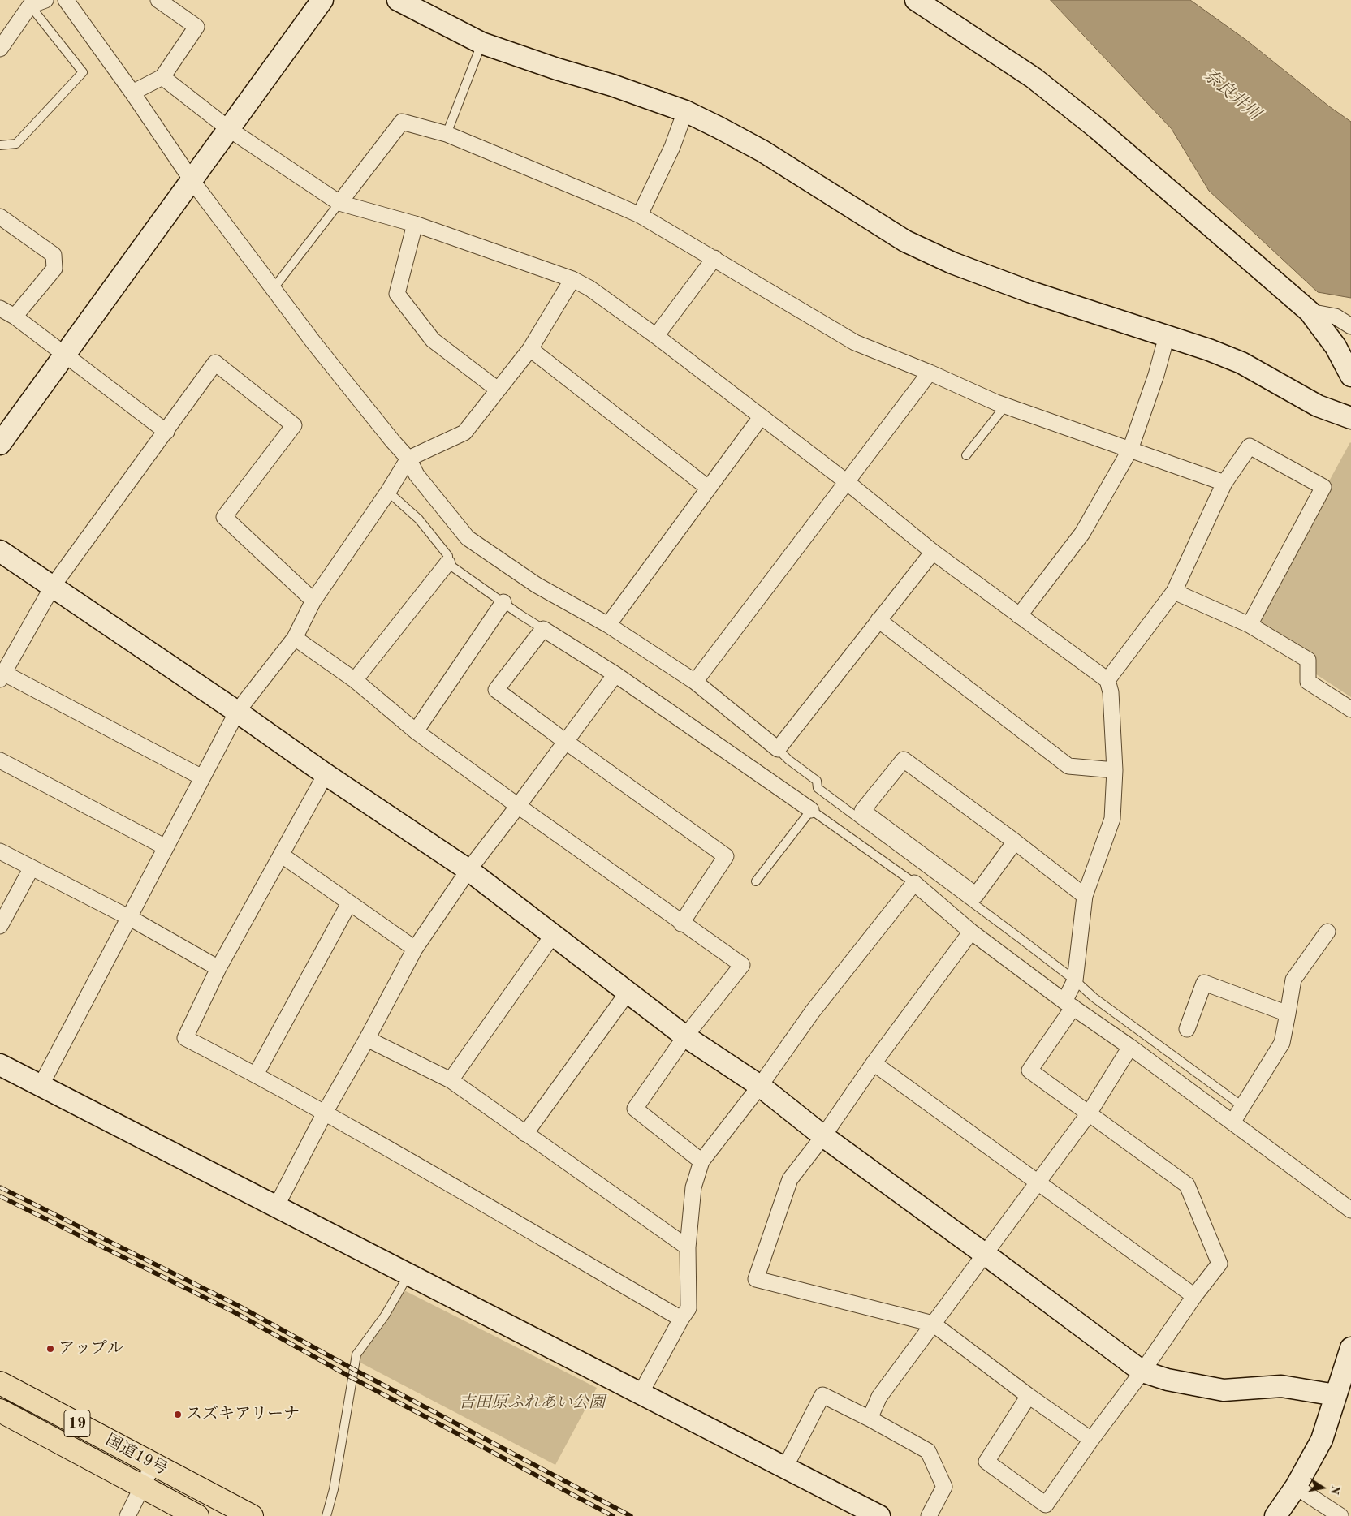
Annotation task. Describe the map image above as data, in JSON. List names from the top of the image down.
{
  "streets": {
    "highway": ["19", "国道19号"]
  },
  "water": ["奈良井川"],
  "parks": ["吉田原ふれあい公園"],
  "places": ["アップル", "スズキアリーナ"],
  "north": "right"
}
